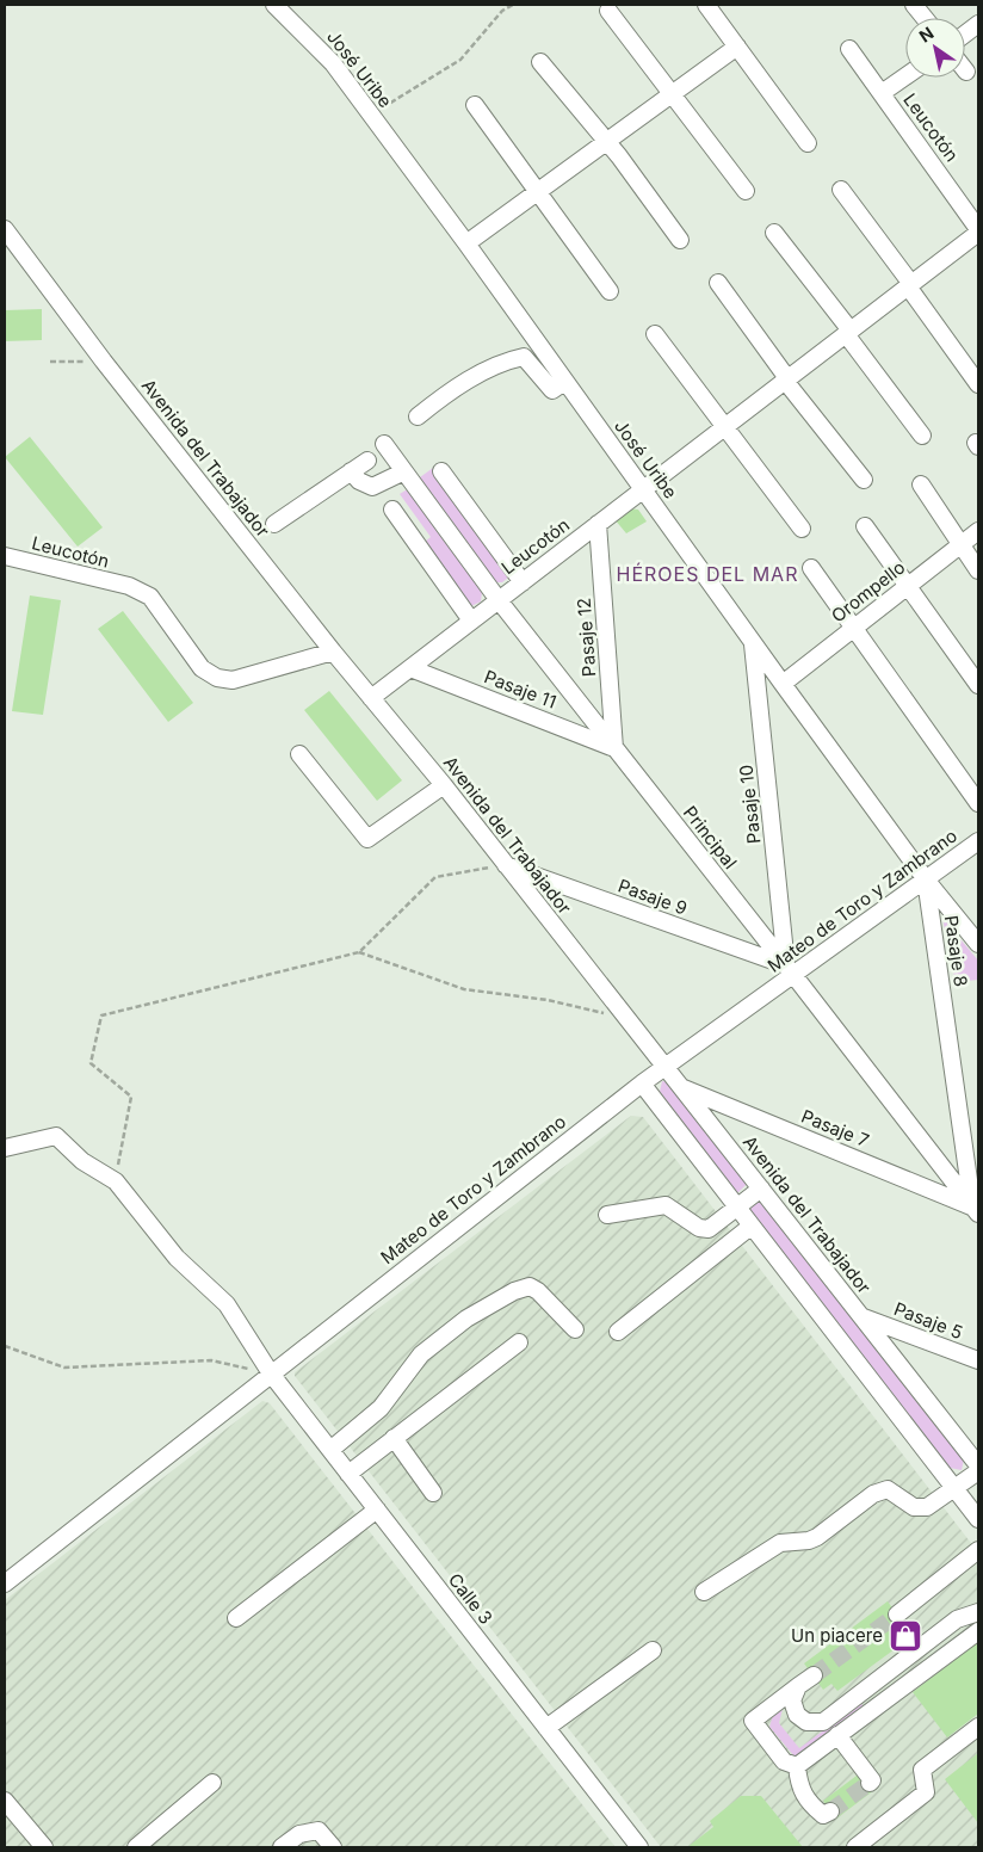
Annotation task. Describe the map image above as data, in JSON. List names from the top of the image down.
{
  "streets": {
    "street": [
      "José Uribe",
      "Leucotón",
      "Avenida del Trabajador",
      "Orompello",
      "Pasaje 12",
      "Pasaje 11",
      "Pasaje 10",
      "Principal",
      "Pasaje 9",
      "Mateo de Toro y Zambrano",
      "Pasaje 8",
      "Pasaje 7",
      "Pasaje 5",
      "Calle 3"
    ]
  },
  "crossings": [
    ["José Uribe", "Leucotón"],
    ["José Uribe", "Orompello"],
    ["José Uribe", "Pasaje 10"],
    ["José Uribe", "Mateo de Toro y Zambrano"],
    ["José Uribe", "Pasaje 8"],
    ["Leucotón", "Avenida del Trabajador"],
    ["Leucotón", "Pasaje 12"],
    ["Leucotón", "Pasaje 11"],
    ["Leucotón", "Principal"],
    ["Avenida del Trabajador", "Pasaje 9"],
    ["Avenida del Trabajador", "Mateo de Toro y Zambrano"],
    ["Avenida del Trabajador", "Pasaje 7"],
    ["Avenida del Trabajador", "Pasaje 5"],
    ["Pasaje 12", "Pasaje 11"],
    ["Pasaje 12", "Principal"],
    ["Pasaje 11", "Principal"],
    ["Pasaje 10", "Principal"],
    ["Pasaje 10", "Pasaje 9"],
    ["Pasaje 10", "Mateo de Toro y Zambrano"],
    ["Principal", "Pasaje 9"],
    ["Principal", "Mateo de Toro y Zambrano"],
    ["Principal", "Pasaje 8"],
    ["Principal", "Pasaje 7"],
    ["Pasaje 9", "Mateo de Toro y Zambrano"],
    ["Mateo de Toro y Zambrano", "Pasaje 8"],
    ["Mateo de Toro y Zambrano", "Calle 3"],
    ["Pasaje 8", "Pasaje 7"]
  ],
  "districts": ["HÉROES DEL MAR"],
  "places": {
    "shop": ["Un piacere"]
  },
  "north": "top left"
}
